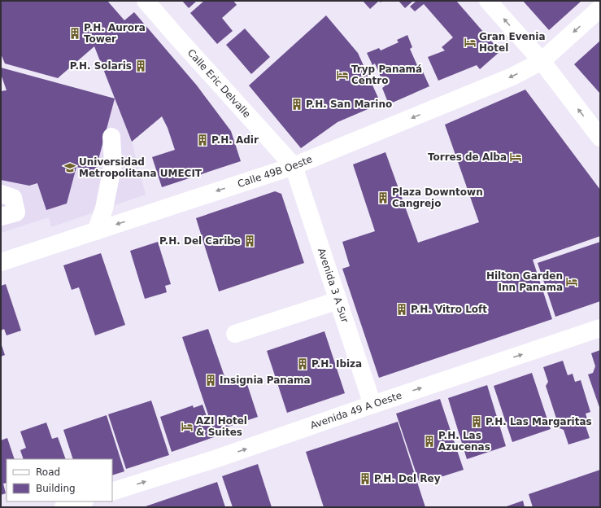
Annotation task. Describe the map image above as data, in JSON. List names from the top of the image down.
{
  "streets": {
    "street": [
      "Calle Eric Delvalle",
      "Calle 49B Oeste",
      "Avenida 3 A Sur",
      "Avenida 49 A Oeste"
    ]
  },
  "crossings": [
    ["Calle Eric Delvalle", "Calle 49B Oeste"],
    ["Calle Eric Delvalle", "Avenida 3 A Sur"],
    ["Calle 49B Oeste", "Avenida 3 A Sur"],
    ["Avenida 3 A Sur", "Avenida 49 A Oeste"]
  ],
  "one_way": ["Calle 49B Oeste", "Avenida 49 A Oeste"],
  "places": {
    "building": [
      "P.H. Aurora Tower",
      "P.H. Solaris",
      "P.H. San Marino",
      "P.H. Adir",
      "Plaza Downtown Cangrejo",
      "P.H. Del Caribe",
      "P.H. Vitro Loft",
      "P.H. Ibiza",
      "Insignia Panama",
      "P.H. Las Margaritas",
      "P.H. Las Azucenas",
      "P.H. Del Rey"
    ],
    "hotel": [
      "Gran Evenia Hotel",
      "Tryp Panamá Centro",
      "Torres de Alba",
      "Hilton Garden Inn Panama",
      "AZI Hotel & Suites"
    ],
    "school or university": ["Universidad Metropolitana UMECIT"]
  },
  "legend": ["Road", "Building"]
}
